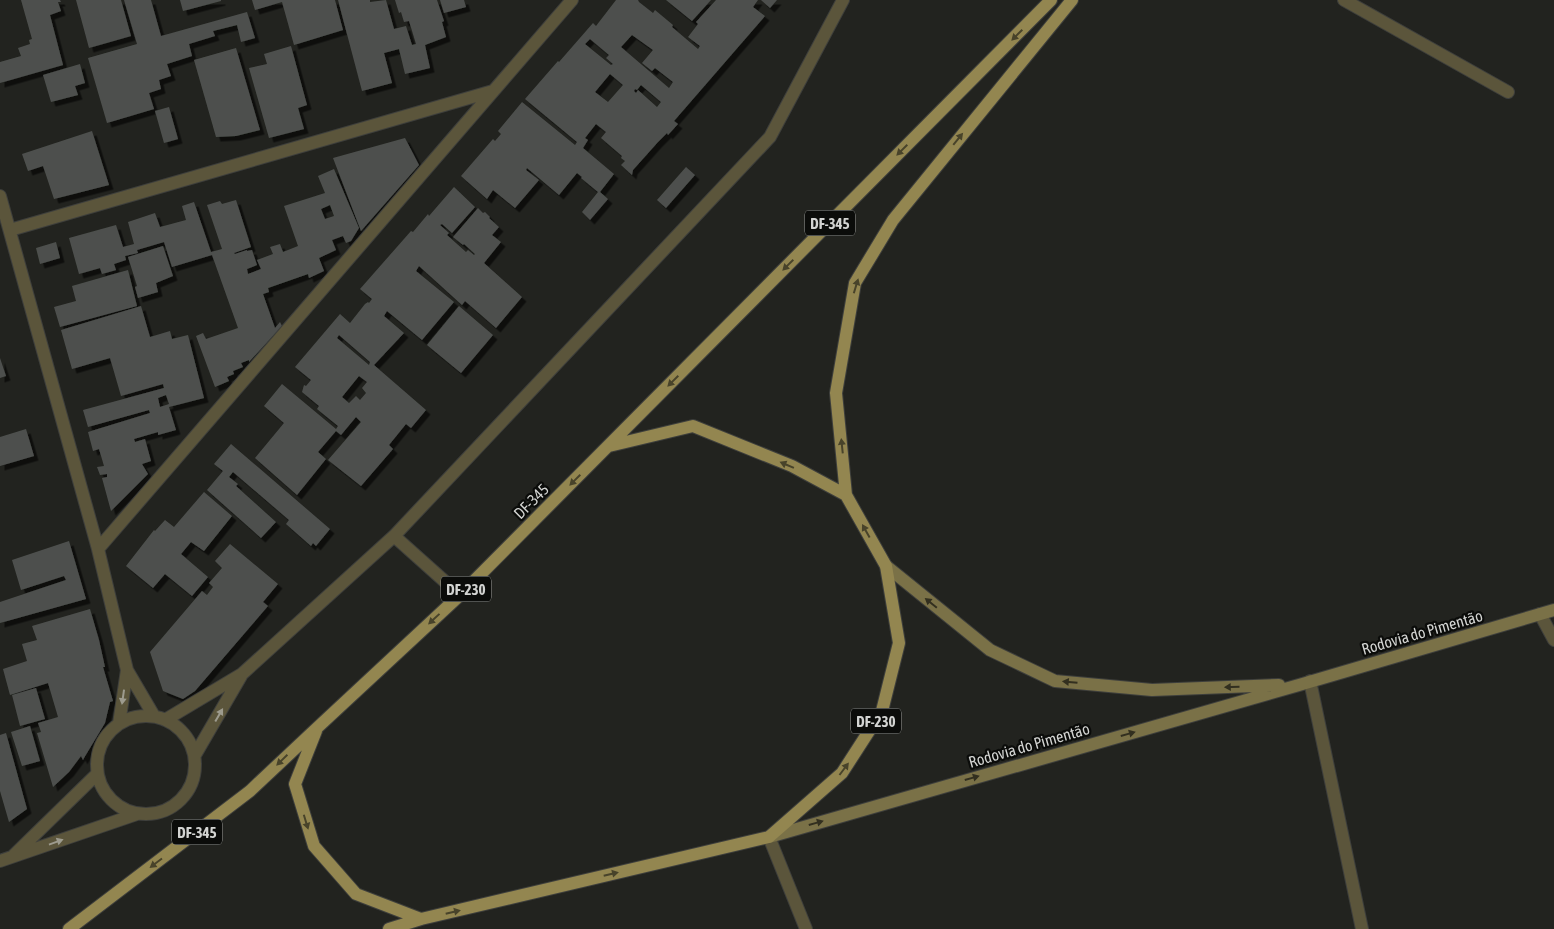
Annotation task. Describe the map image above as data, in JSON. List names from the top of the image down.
{
  "streets": {
    "main road": ["DF-345", "DF-230", "Rodovia do Pimentão"]
  },
  "crossings": [
    ["DF-230", "Rodovia do Pimentão"]
  ],
  "one_way": ["DF-345"]
}
